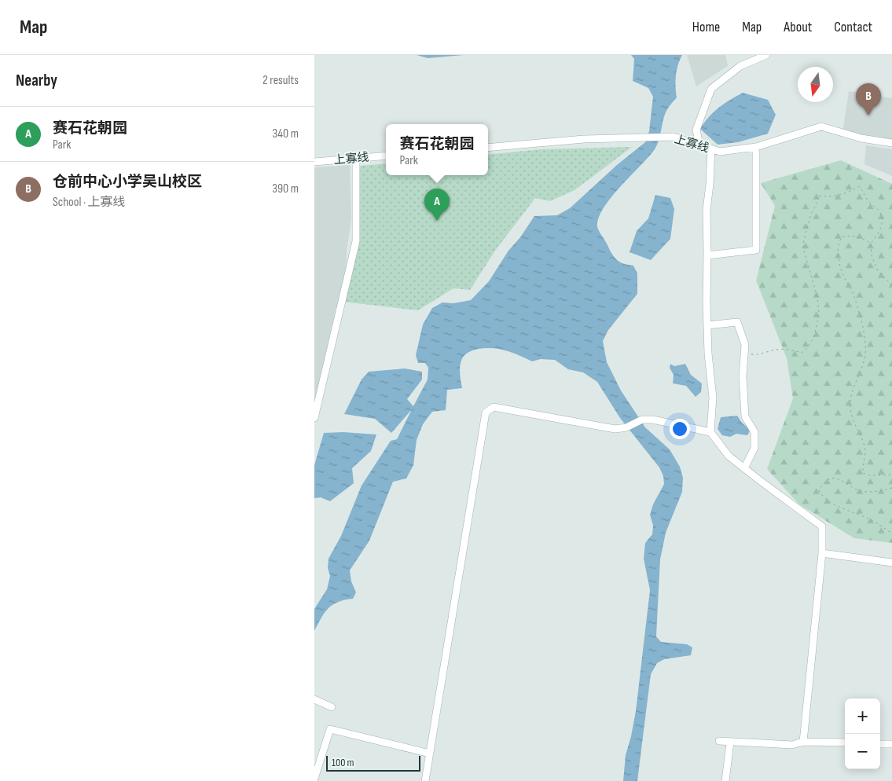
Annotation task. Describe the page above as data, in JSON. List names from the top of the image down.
{
  "streets": {
    "street": ["上寡线"]
  },
  "scale_bar": "100 m",
  "north": "bottom",
  "page": {
    "header": "Map",
    "nav": [
      "Home",
      "Map",
      "About",
      "Contact"
    ],
    "heading": ["Nearby", "2 results"],
    "pins": ["B", "A"],
    "list": [
      {
        "mark": "A",
        "name": "赛石花朝园",
        "note": "Park",
        "value": "340 m"
      },
      {
        "mark": "B",
        "name": "仓前中心小学吴山校区",
        "note": "School · 上寡线",
        "value": "390 m"
      }
    ],
    "popup": ["赛石花朝园", "Park"],
    "map_buttons": ["+", "−"],
    "scale": "100 m"
  }
}
